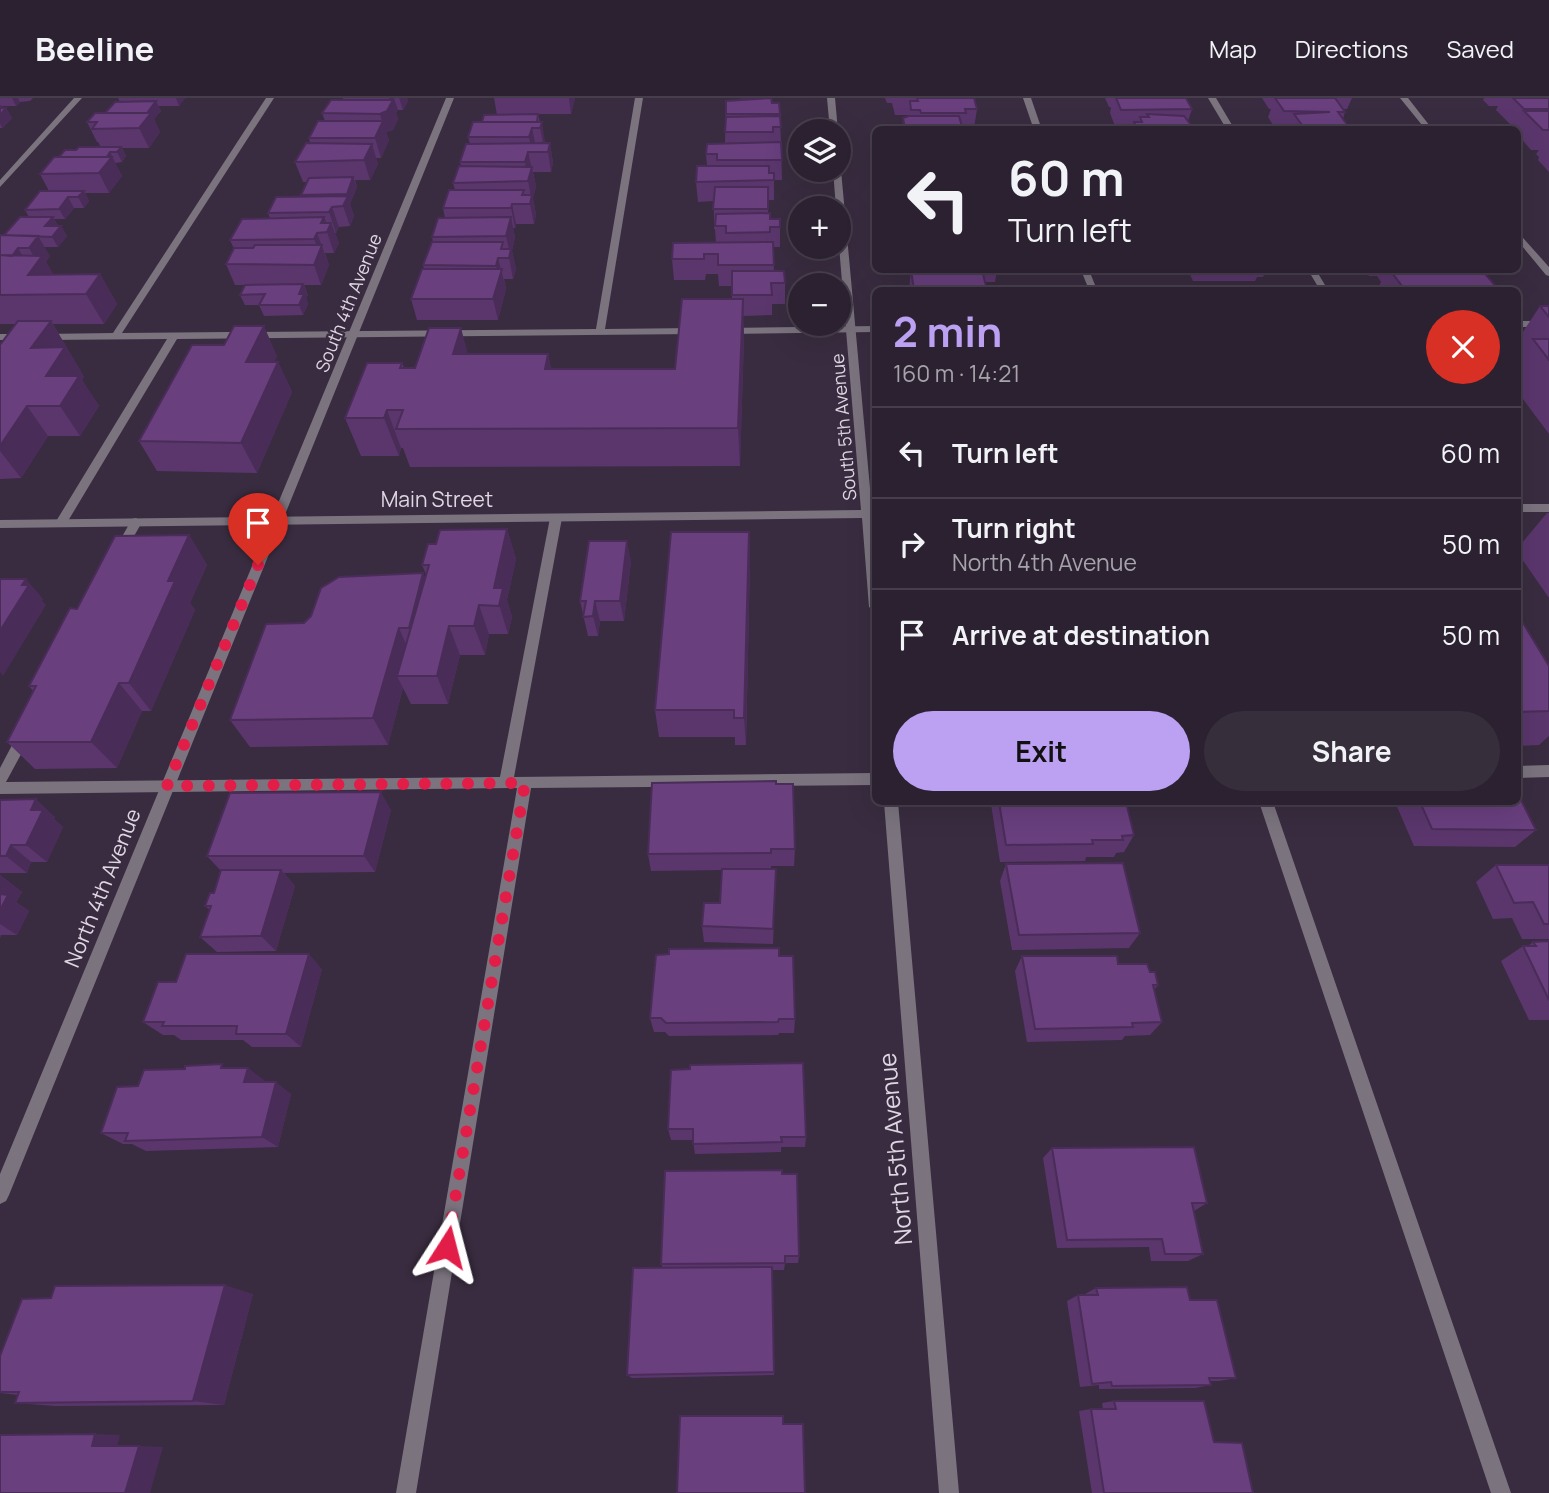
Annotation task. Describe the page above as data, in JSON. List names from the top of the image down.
{
  "streets": {
    "street": [
      "South 4th Avenue",
      "South 5th Avenue",
      "Main Street",
      "North 4th Avenue",
      "North 5th Avenue"
    ]
  },
  "crossings": [
    ["South 4th Avenue", "Main Street"],
    ["South 4th Avenue", "North 4th Avenue"],
    ["South 5th Avenue", "Main Street"],
    ["Main Street", "North 4th Avenue"]
  ],
  "page": {
    "header": "Beeline",
    "nav": ["Map", "Directions", "Saved"],
    "map_buttons": ["+", "−"],
    "turn": ["60 m", "Turn left"],
    "heading": ["2 min", "160 m · 14:21"],
    "list": [
      {
        "name": "Turn left",
        "value": "60 m"
      },
      {
        "name": "Turn right",
        "note": "North 4th Avenue",
        "value": "50 m"
      },
      {
        "name": "Arrive at destination",
        "value": "50 m"
      }
    ],
    "buttons": ["Exit", "Share"]
  }
}
